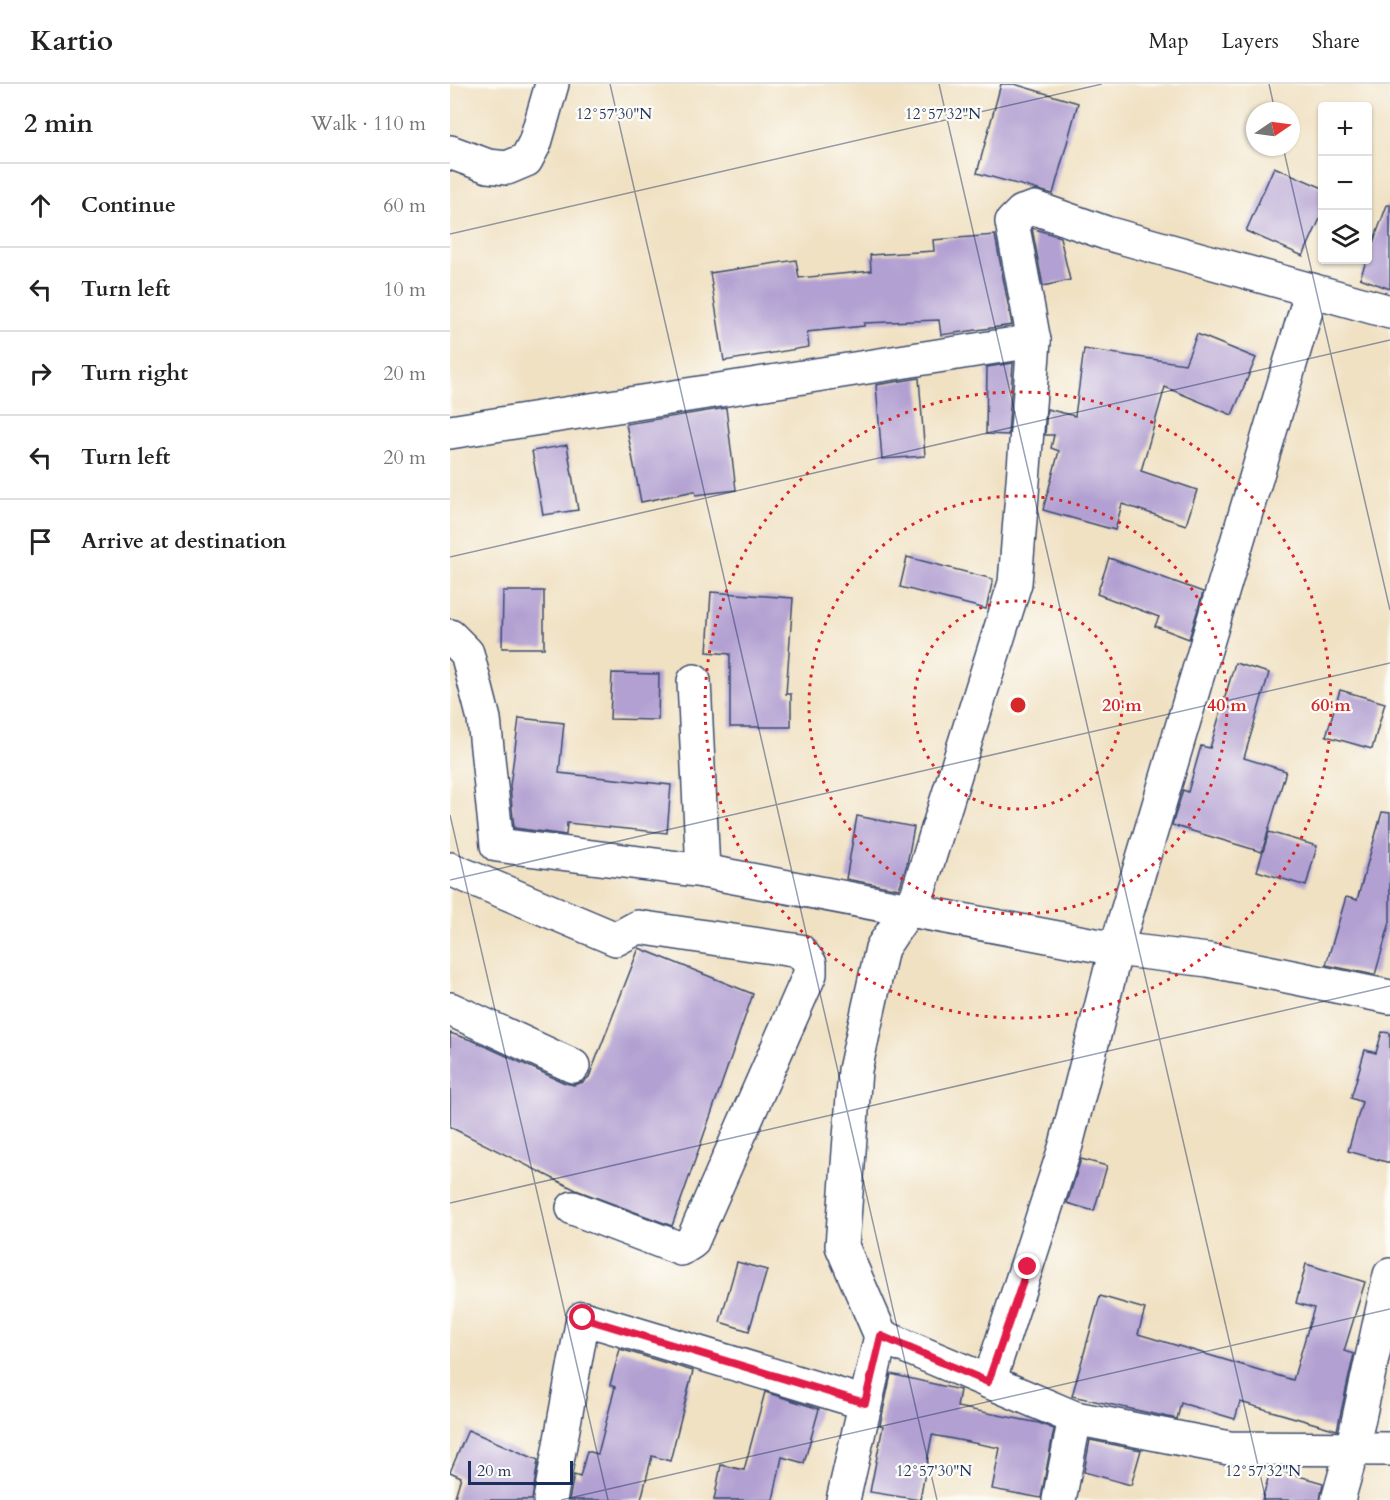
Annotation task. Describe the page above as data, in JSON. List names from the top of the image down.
{
  "scale_bar": "20 m",
  "north": "right",
  "page": {
    "header": "Kartio",
    "nav": ["Map", "Layers", "Share"],
    "heading": ["2 min", "Walk · 110 m"],
    "map_buttons": ["+", "−"],
    "list": [
      ["Continue", "60 m"],
      ["Turn left", "10 m"],
      ["Turn right", "20 m"],
      ["Turn left", "20 m"],
      "Arrive at destination"
    ],
    "scale": "20 m"
  },
  "coordinates": ["12°57'30\"N", "12°57'32\"N"],
  "rings": ["20 m", "40 m", "60 m"]
}
